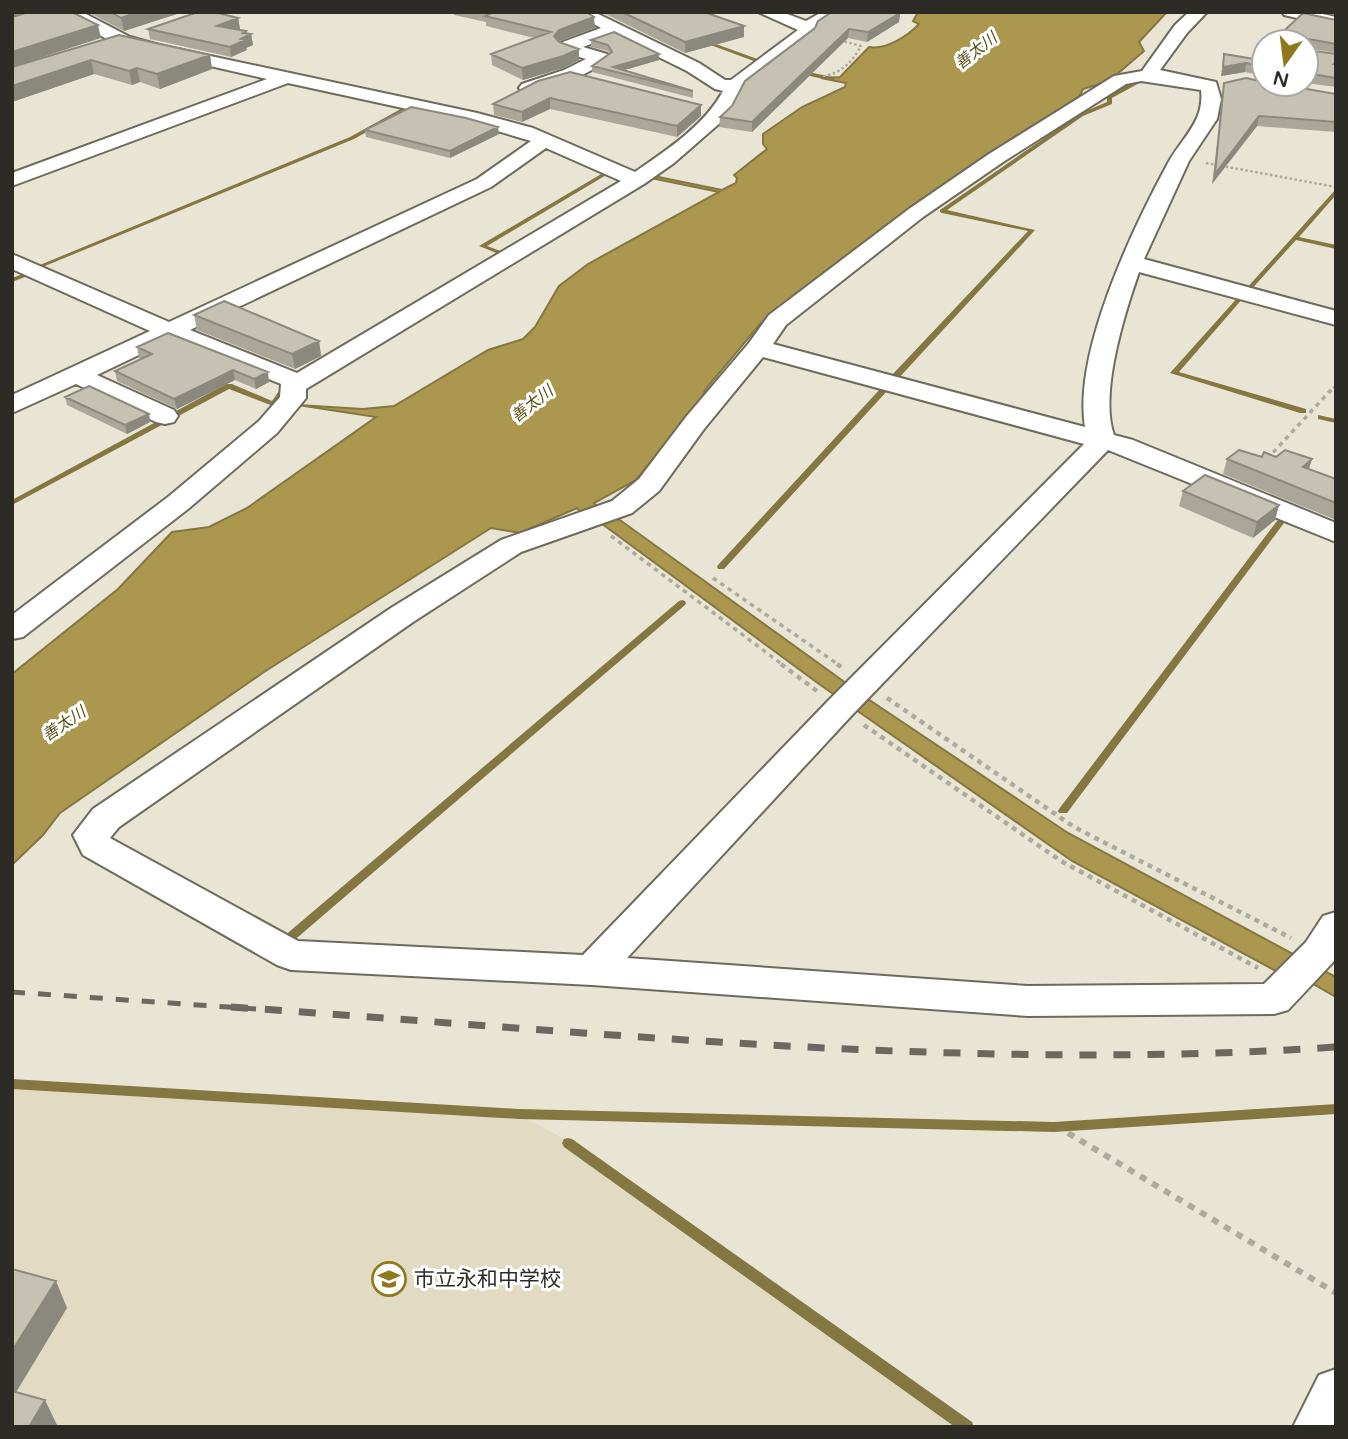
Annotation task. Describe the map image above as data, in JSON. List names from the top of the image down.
{
  "water": ["善太川"],
  "places": {
    "school or university": ["市立永和中学校"]
  },
  "north": "bottom"
}
